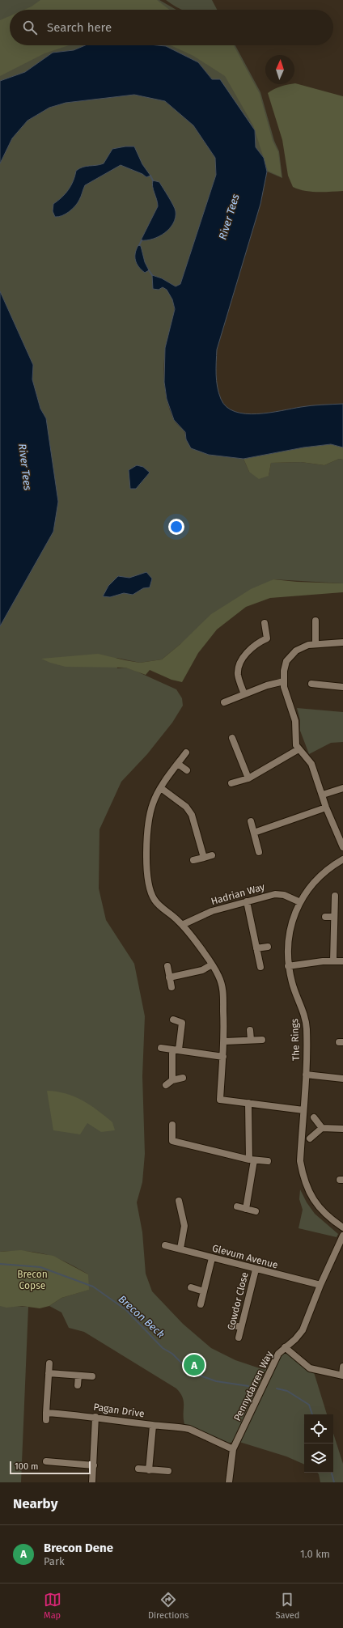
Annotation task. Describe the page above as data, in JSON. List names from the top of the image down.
{
  "streets": {
    "street": [
      "Hadrian Way",
      "The Rings",
      "Glevum Avenue",
      "Cowdor Close",
      "Pennydarren Way",
      "Pagan Drive"
    ]
  },
  "crossings": [
    ["Hadrian Way", "The Rings"],
    ["Glevum Avenue", "Cowdor Close"],
    ["Glevum Avenue", "Pennydarren Way"],
    ["Pennydarren Way", "Pagan Drive"]
  ],
  "water": ["River Tees", "Brecon Beck"],
  "parks": ["Brecon Copse"],
  "scale_bar": "100 m",
  "north": "top",
  "page": {
    "search": "Search here",
    "pins": "A",
    "scale": "100 m",
    "heading": "Nearby",
    "list": [
      {
        "mark": "A",
        "name": "Brecon Dene",
        "note": "Park",
        "value": "1.0 km"
      }
    ],
    "nav": ["Map", "Directions", "Saved"]
  }
}
